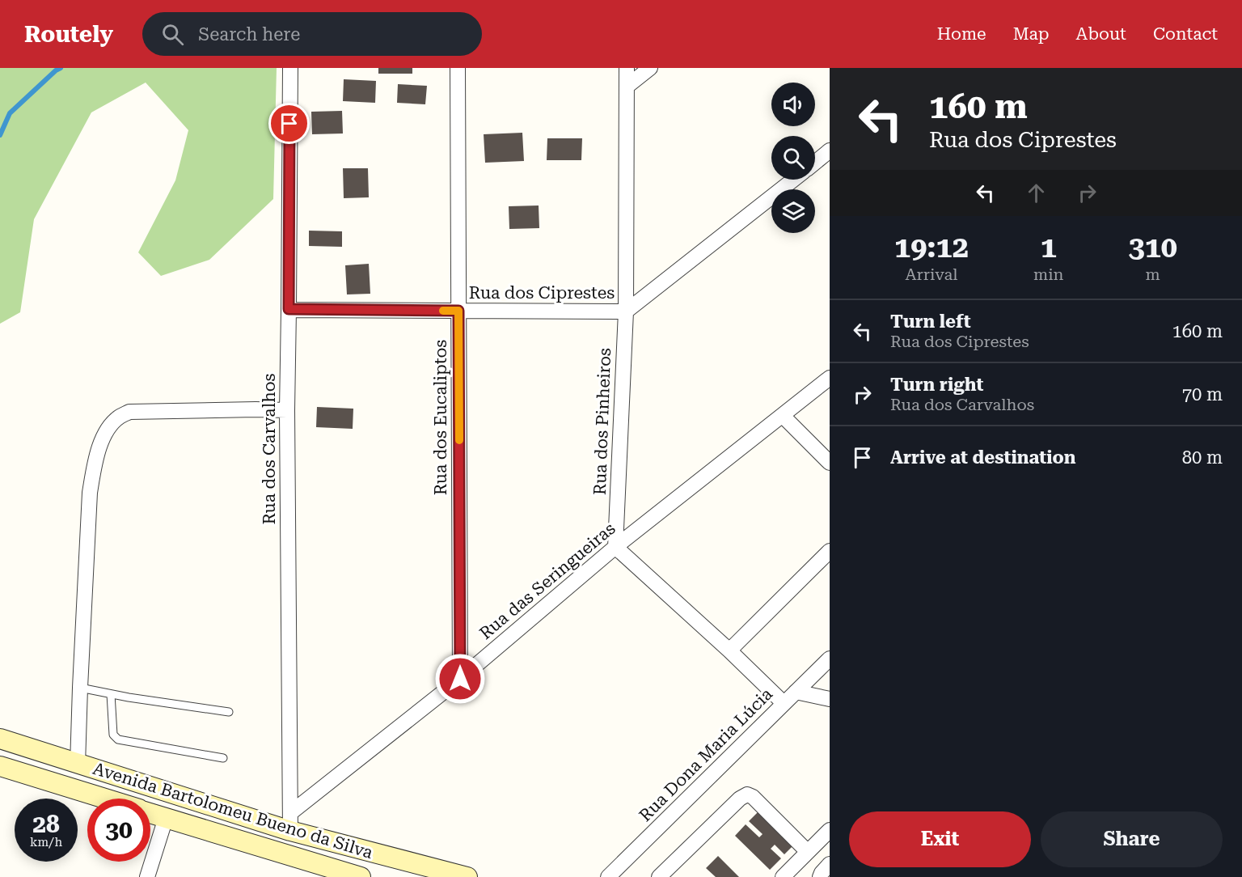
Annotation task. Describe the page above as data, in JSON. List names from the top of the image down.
{
  "streets": {
    "street": [
      "Rua dos Ciprestes",
      "Rua dos Eucaliptos",
      "Rua dos Pinheiros",
      "Rua dos Carvalhos",
      "Rua das Seringueiras",
      "Rua Dona Maria Lúcia",
      "Avenida Bartolomeu Bueno da Silva"
    ]
  },
  "crossings": [
    ["Rua dos Ciprestes", "Rua dos Eucaliptos"],
    ["Rua dos Ciprestes", "Rua dos Pinheiros"],
    ["Rua dos Ciprestes", "Rua dos Carvalhos"],
    ["Rua dos Eucaliptos", "Rua das Seringueiras"],
    ["Rua dos Pinheiros", "Rua das Seringueiras"],
    ["Rua dos Carvalhos", "Rua das Seringueiras"],
    ["Rua dos Carvalhos", "Avenida Bartolomeu Bueno da Silva"],
    ["Rua das Seringueiras", "Avenida Bartolomeu Bueno da Silva"]
  ],
  "page": {
    "header": "Routely",
    "search": "Search here",
    "nav": [
      "Home",
      "Map",
      "About",
      "Contact"
    ],
    "turn": ["160 m", "Rua dos Ciprestes"],
    "eta": [
      "19:12",
      "Arrival",
      "1",
      "min",
      "310",
      "m"
    ],
    "list": [
      {
        "name": "Turn left",
        "note": "Rua dos Ciprestes",
        "value": "160 m"
      },
      {
        "name": "Turn right",
        "note": "Rua dos Carvalhos",
        "value": "70 m"
      },
      {
        "name": "Arrive at destination",
        "value": "80 m"
      }
    ],
    "speed": "28 km/h",
    "limit": "30",
    "buttons": ["Exit", "Share"]
  }
}
